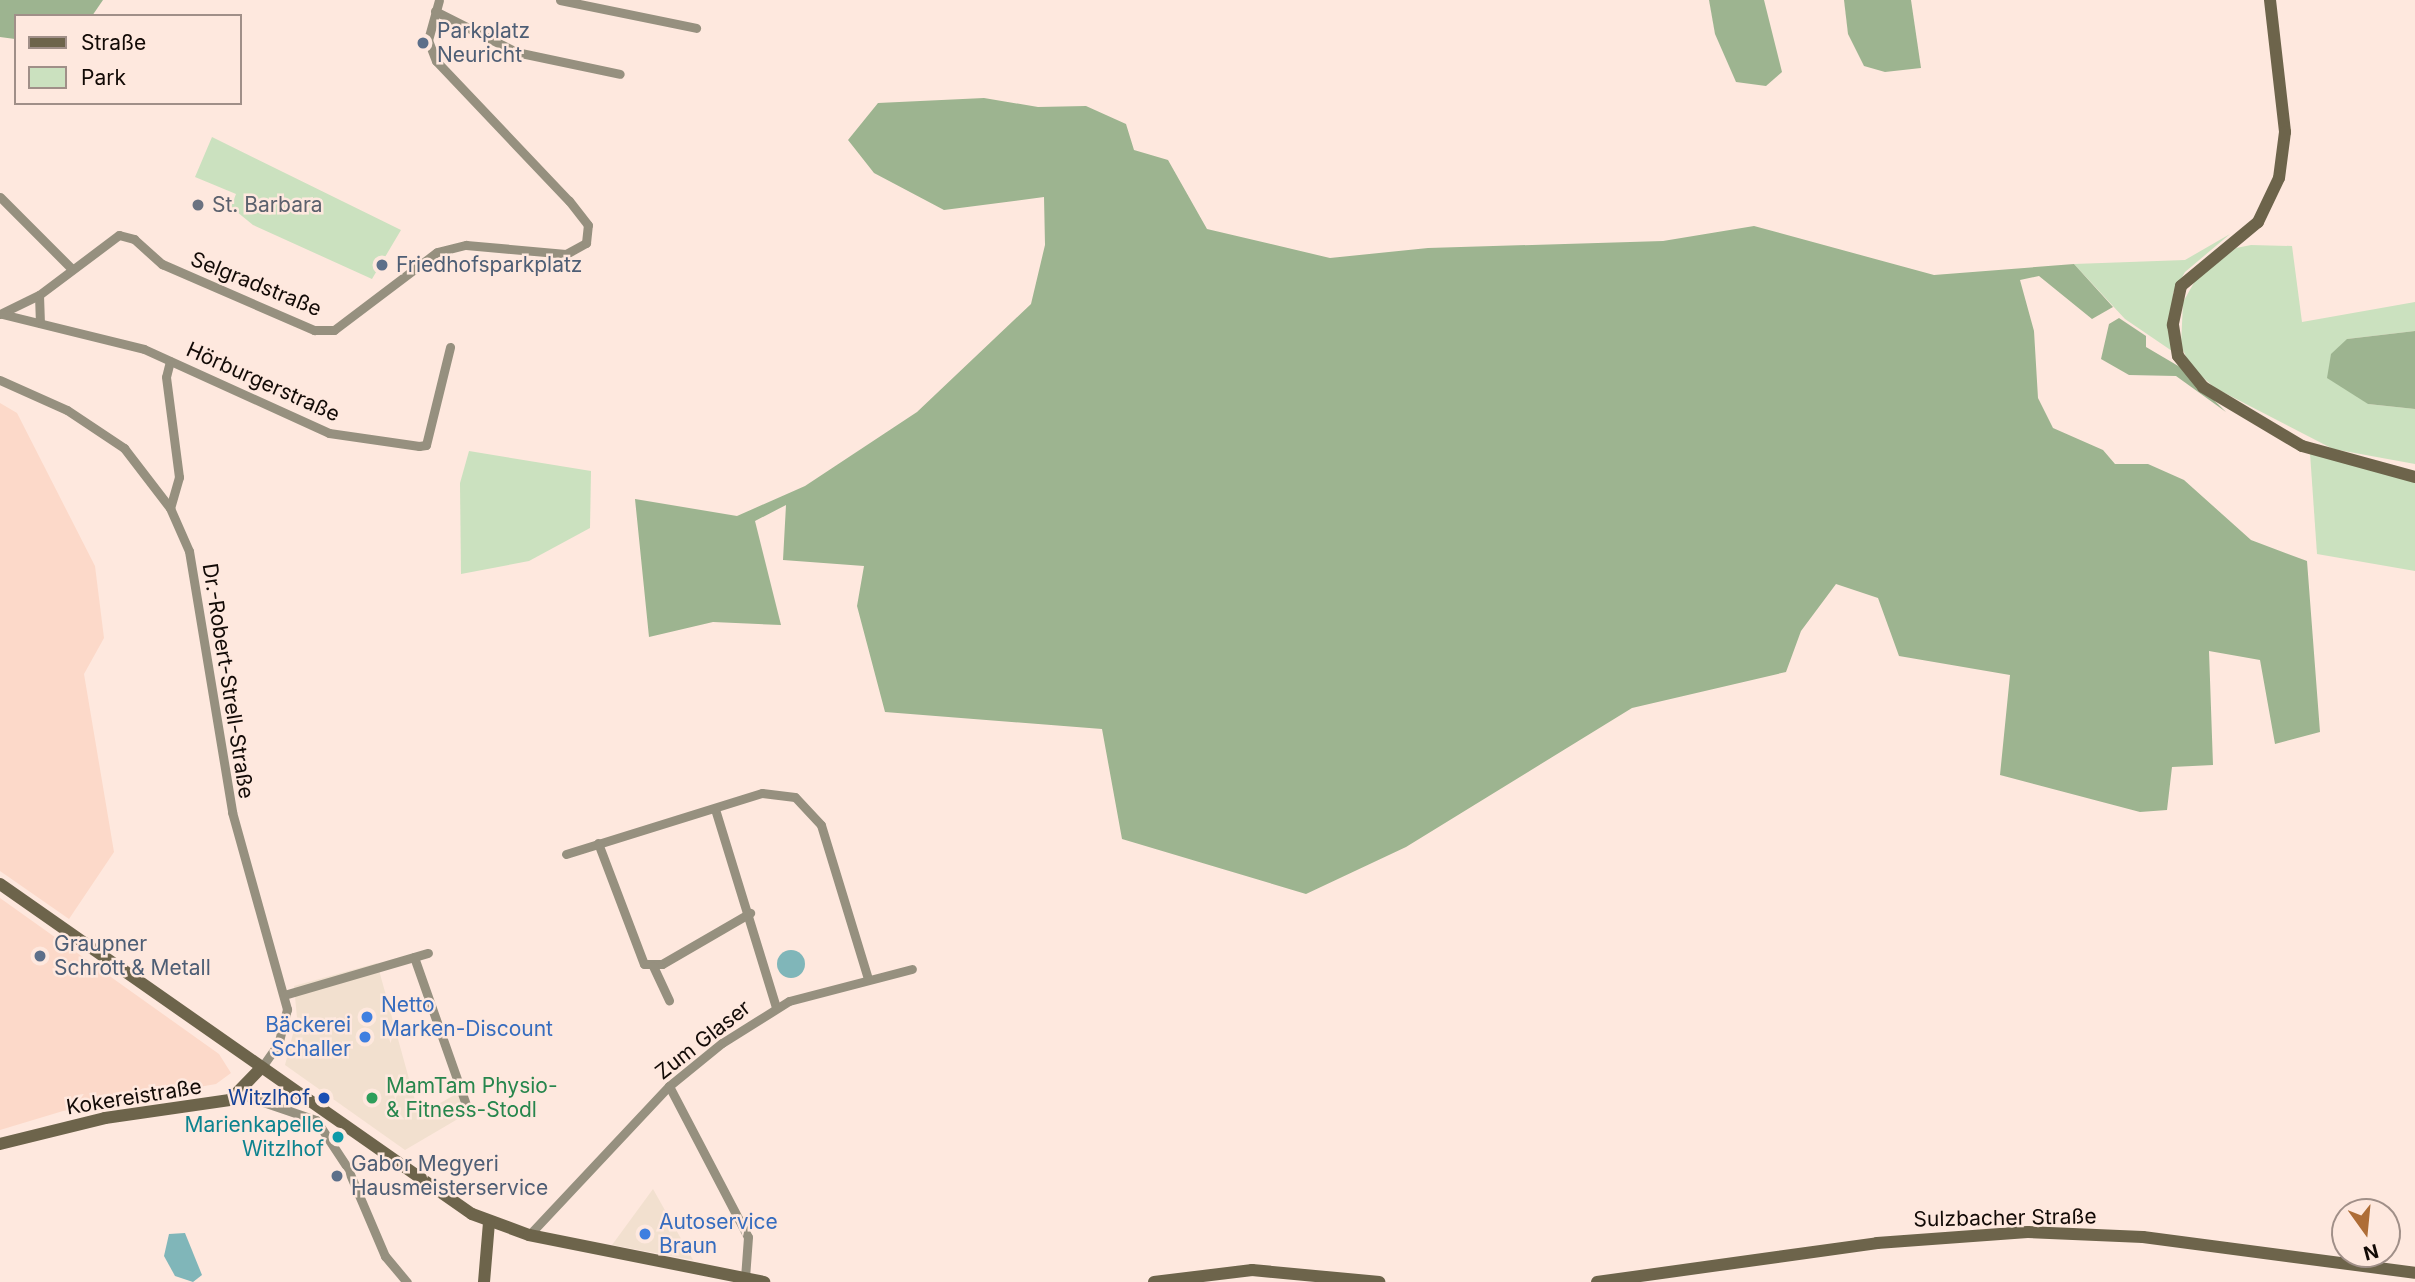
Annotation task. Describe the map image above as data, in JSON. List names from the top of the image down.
{
  "streets": {
    "main road": ["Kokereistraße", "Sulzbacher Straße"],
    "street": [
      "Selgradstraße",
      "Hörburgerstraße",
      "Dr.-Robert-Strell-Straße",
      "Zum Glaser"
    ]
  },
  "crossings": [
    ["Selgradstraße", "Hörburgerstraße"],
    ["Hörburgerstraße", "Dr.-Robert-Strell-Straße"]
  ],
  "places": [
    "Parkplatz Neuricht",
    "St. Barbara",
    "Friedhofsparkplatz",
    "Graupner Schrott & Metall",
    "Netto Marken-Discount",
    "Bäckerei Schaller",
    "Witzlhof",
    "MamTam Physio- & Fitness-Stodl",
    "Marienkapelle Witzlhof",
    "Gabor Megyeri Hausmeisterservice",
    "Autoservice Braun"
  ],
  "legend": ["Straße", "Park"],
  "north": "bottom"
}
